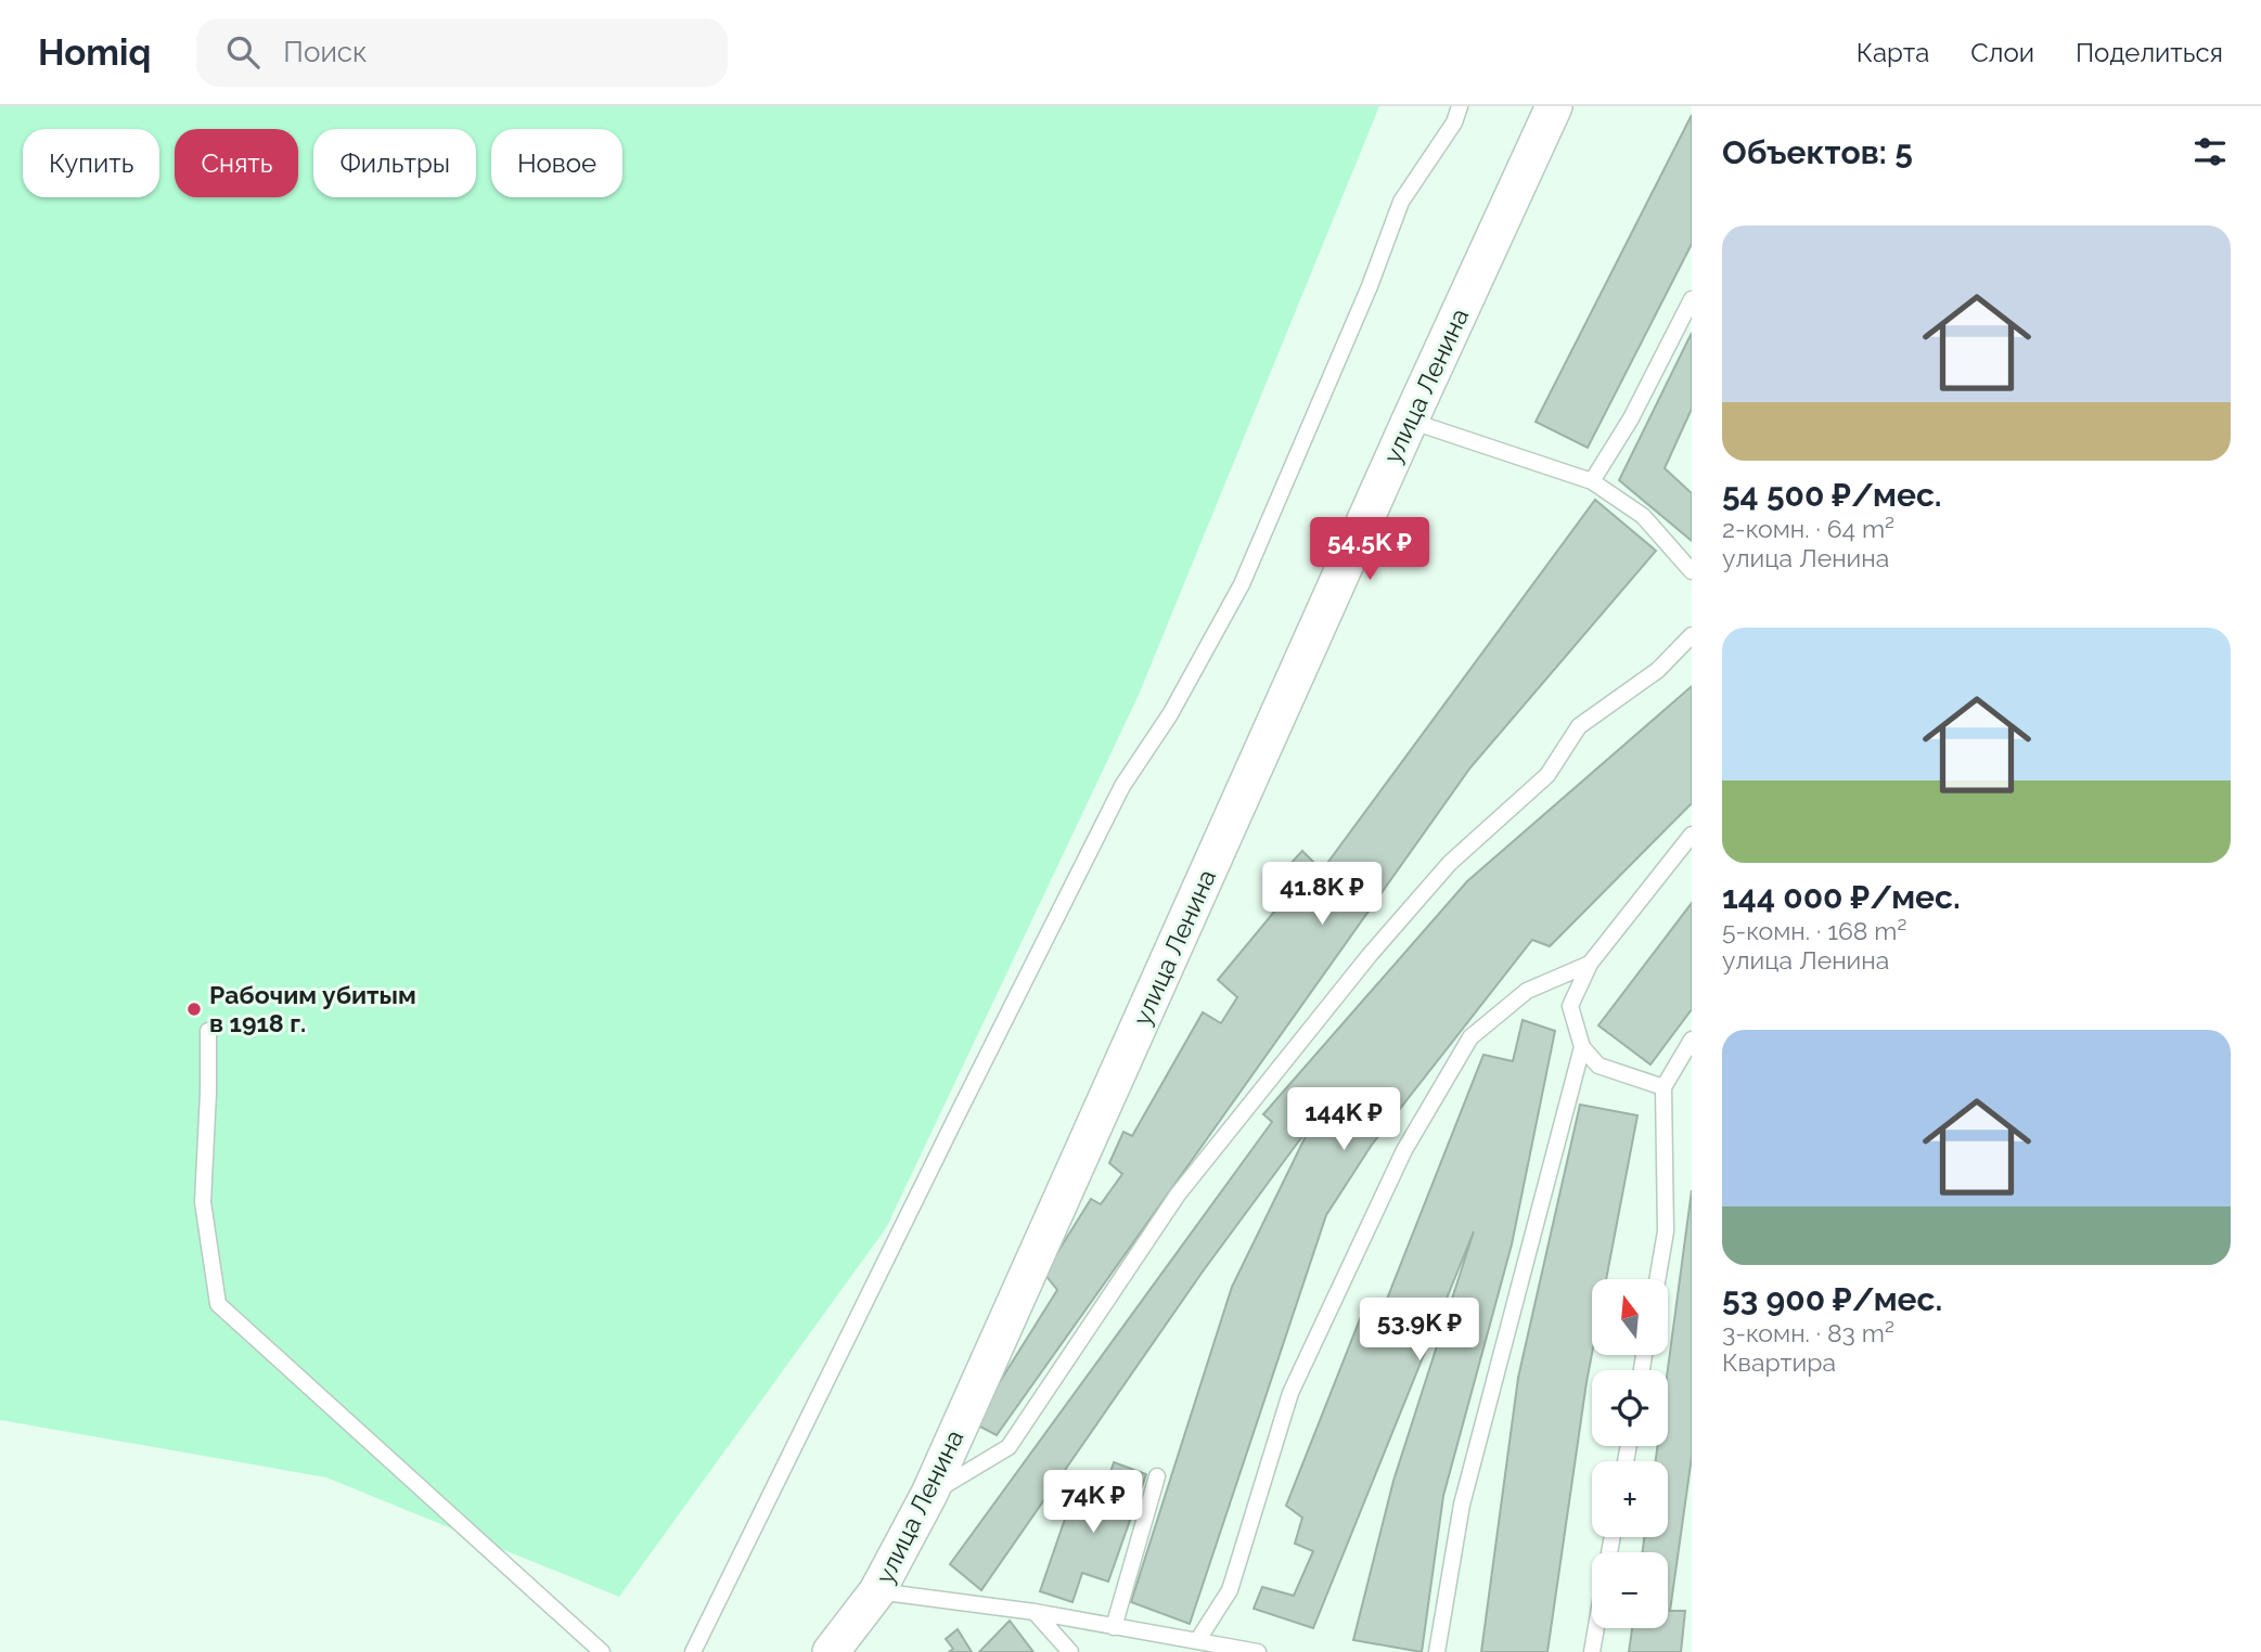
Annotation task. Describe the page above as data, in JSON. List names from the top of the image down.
{
  "streets": {
    "street": ["улица Ленина"]
  },
  "places": ["Рабочим убитым в 1918 г."],
  "north": "top",
  "page": {
    "header": "Homiq",
    "search": "Поиск",
    "nav": ["Карта", "Слои", "Поделиться"],
    "heading": "Объектов: 5",
    "chip": [
      "Купить",
      "Снять",
      "Фильтры",
      "Новое"
    ],
    "list": [
      {
        "name": "54 500 ₽/мес.",
        "note": "2-комн. · 64 m² · улица Ленина"
      },
      {
        "name": "144 000 ₽/мес.",
        "note": "5-комн. · 168 m² · улица Ленина"
      },
      {
        "name": "53 900 ₽/мес.",
        "note": "3-комн. · 83 m² · Квартира"
      }
    ],
    "price": [
      "54.5K ₽",
      "41.8K ₽",
      "144K ₽",
      "53.9K ₽",
      "74K ₽"
    ],
    "map_buttons": ["+", "−"]
  }
}
